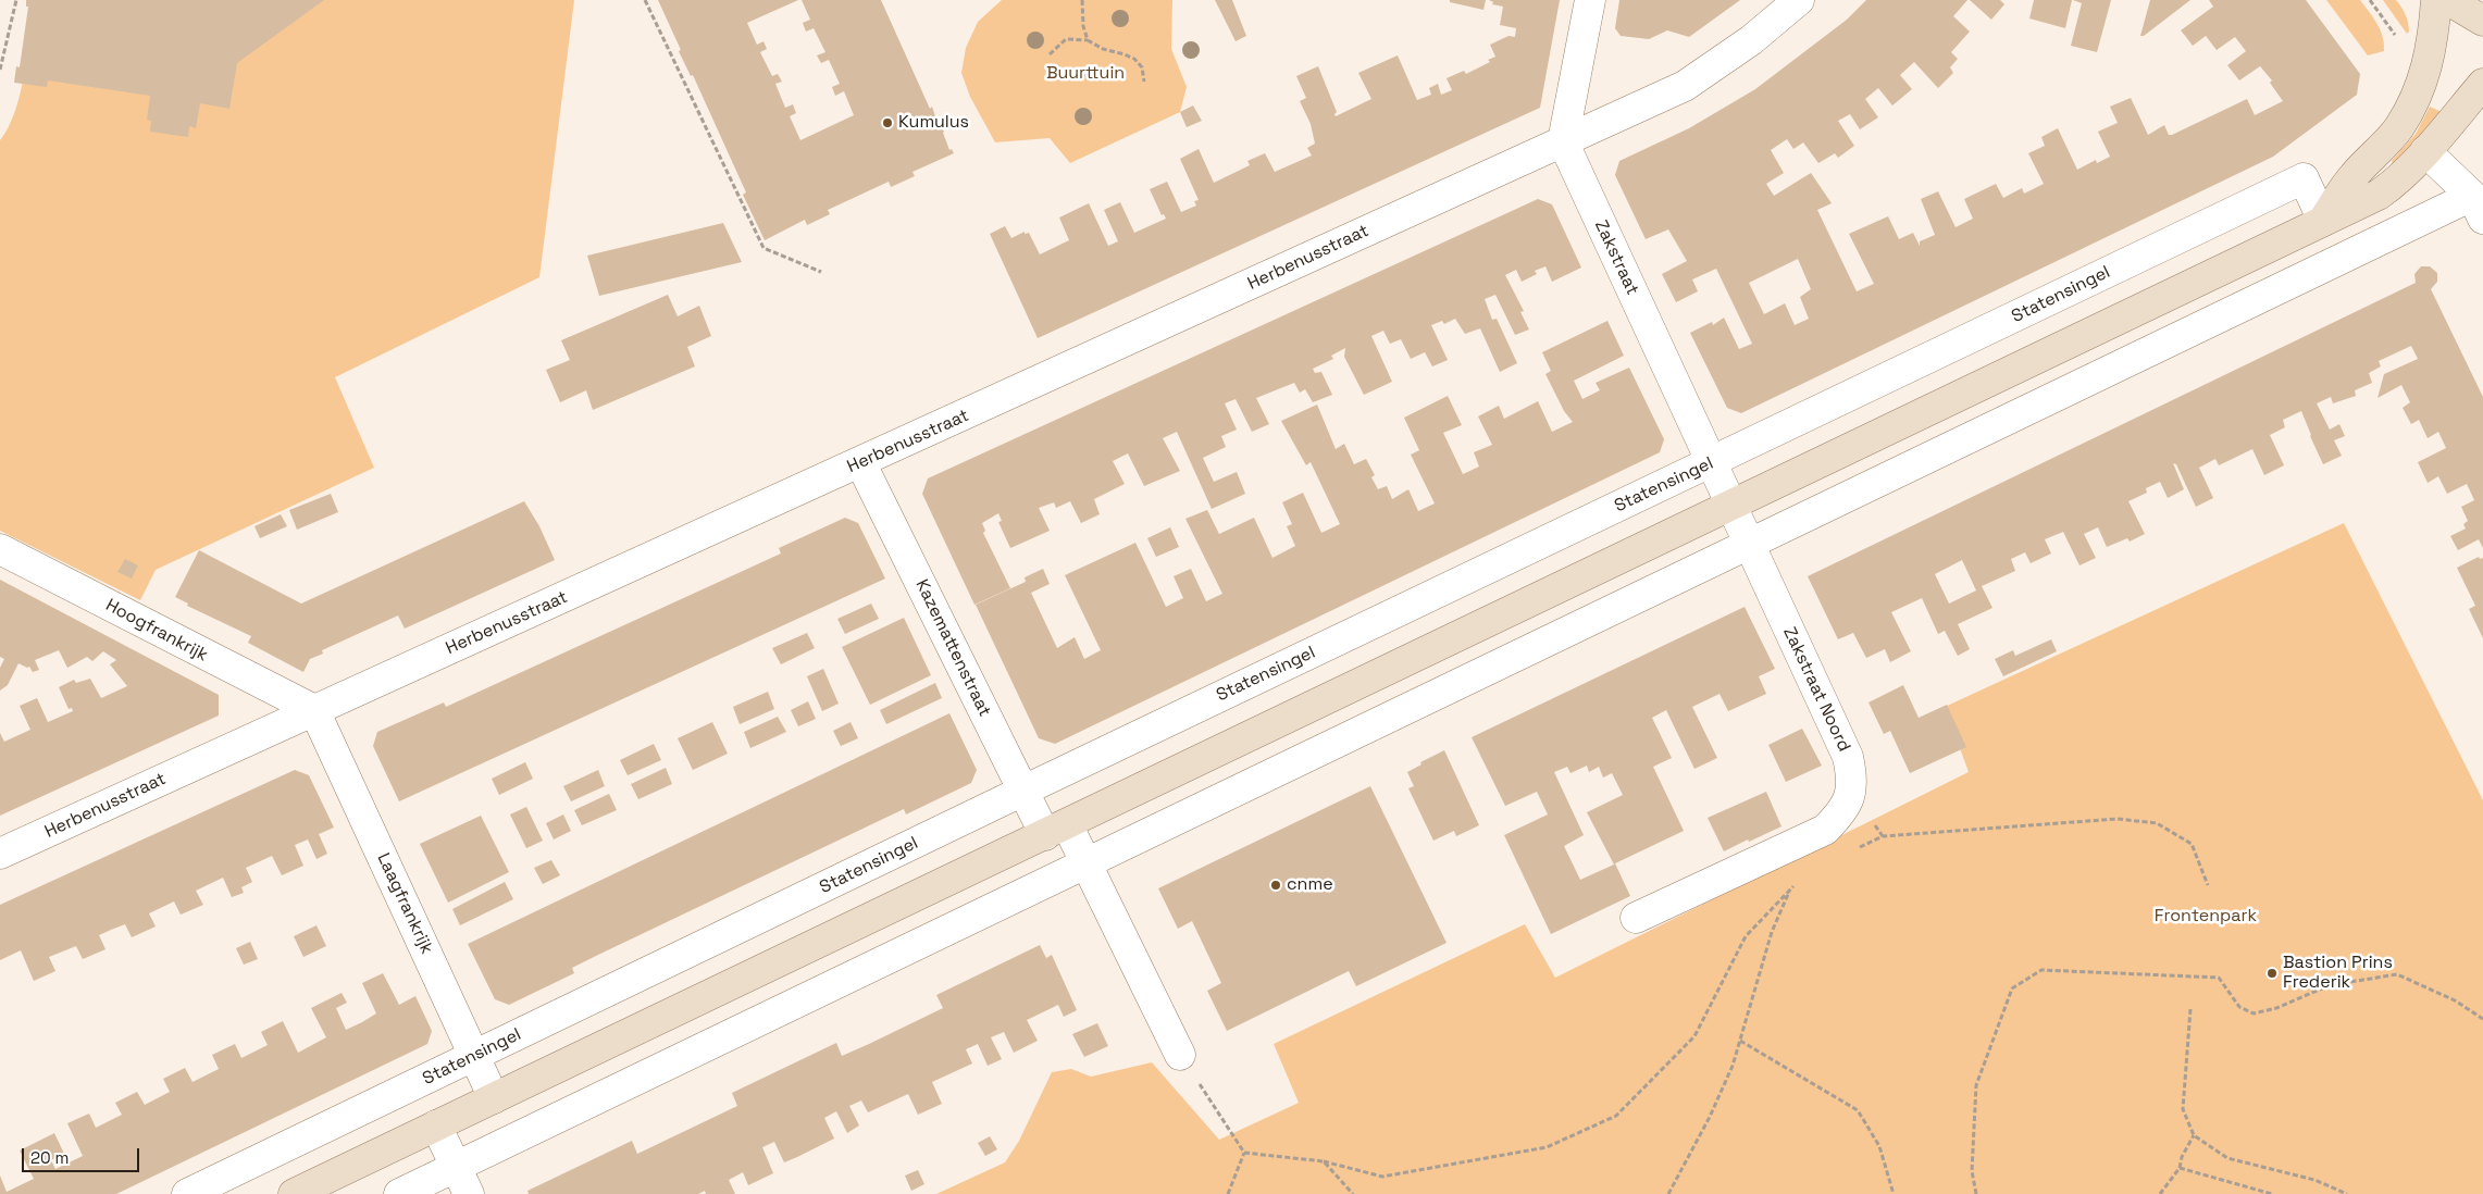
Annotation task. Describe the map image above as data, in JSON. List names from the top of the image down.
{
  "streets": {
    "street": [
      "Herbenusstraat",
      "Zakstraat",
      "Statensingel",
      "Hoogfrankrijk",
      "Kazemattenstraat",
      "Zakstraat Noord",
      "Laagfrankrijk"
    ]
  },
  "crossings": [
    ["Herbenusstraat", "Zakstraat"],
    ["Herbenusstraat", "Hoogfrankrijk"],
    ["Herbenusstraat", "Kazemattenstraat"],
    ["Herbenusstraat", "Laagfrankrijk"],
    ["Zakstraat", "Statensingel"],
    ["Zakstraat", "Zakstraat Noord"],
    ["Statensingel", "Kazemattenstraat"],
    ["Statensingel", "Laagfrankrijk"],
    ["Hoogfrankrijk", "Laagfrankrijk"]
  ],
  "parks": ["Buurttuin", "Frontenpark"],
  "places": ["Kumulus", "cnme", "Bastion Prins Frederik"],
  "scale_bar": "20 m"
}
